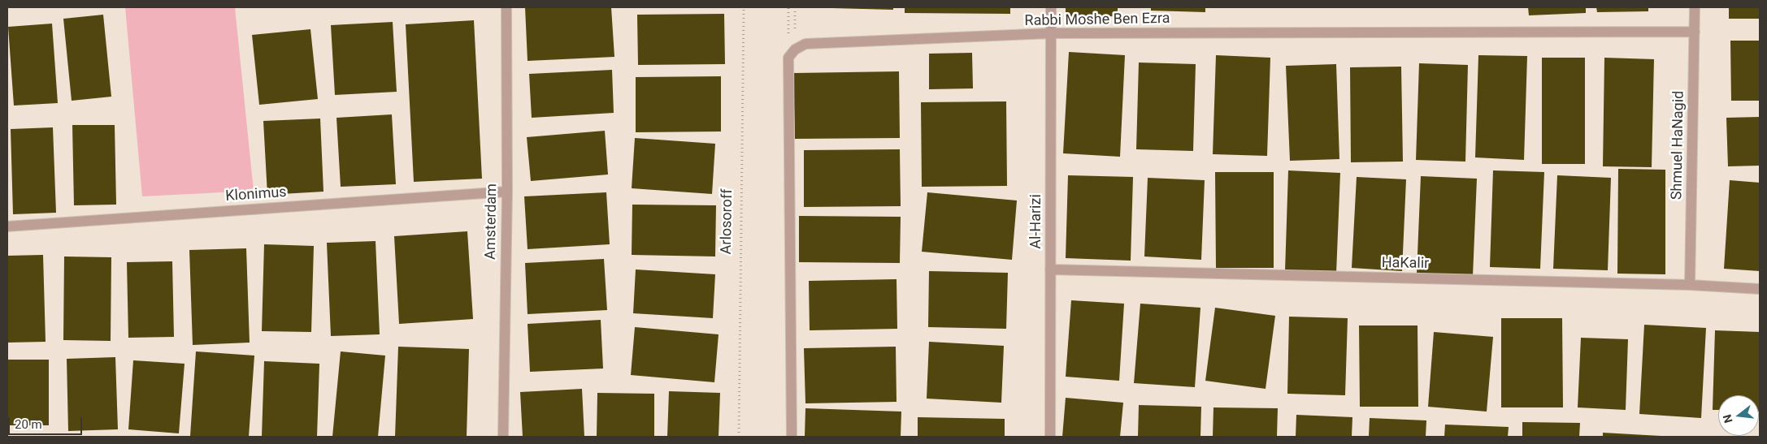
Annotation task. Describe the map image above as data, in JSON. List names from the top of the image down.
{
  "streets": {
    "street": [
      "Rabbi Moshe Ben Ezra",
      "Shmuel HaNagid",
      "Klonimus",
      "Amsterdam",
      "Al-Harizi",
      "HaKalir"
    ],
    "path": ["Arlosoroff"]
  },
  "crossings": [
    ["Rabbi Moshe Ben Ezra", "Shmuel HaNagid"],
    ["Rabbi Moshe Ben Ezra", "Al-Harizi"],
    ["Shmuel HaNagid", "HaKalir"],
    ["Klonimus", "Amsterdam"],
    ["Al-Harizi", "HaKalir"]
  ],
  "scale_bar": "20 m",
  "north": "left"
}
